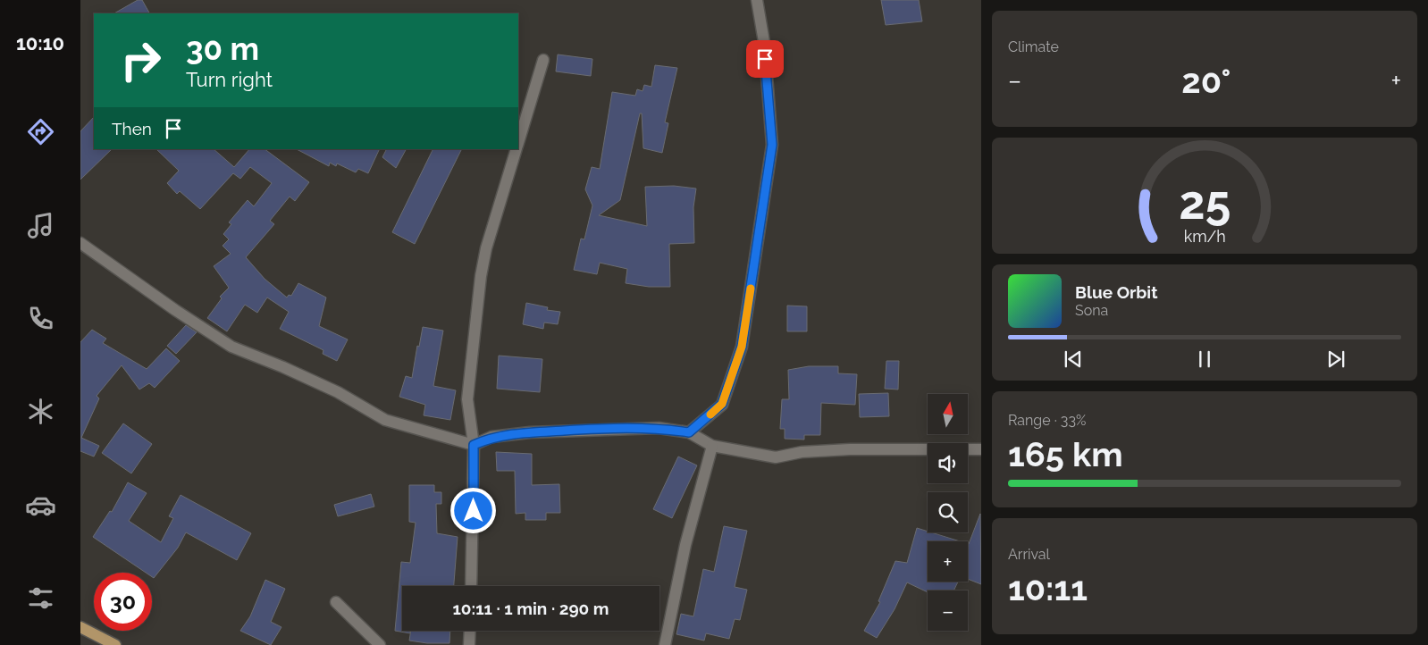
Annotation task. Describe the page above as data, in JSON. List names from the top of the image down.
{
  "north": "top",
  "page": {
    "tabs": "10:10",
    "tile": [
      "Climate",
      ["Range · 33%", "165 km"],
      ["Arrival", "10:11"]
    ],
    "turn": ["30 m", "Turn right"],
    "heat": ["−", "20°", "+"],
    "then": "Then",
    "song": ["Blue Orbit", "Sona"],
    "map_buttons": ["+", "−"],
    "limit": "30",
    "trip": "10:11 · 1 min · 290 m",
    "gauge": ["25", "km/h"]
  }
}
